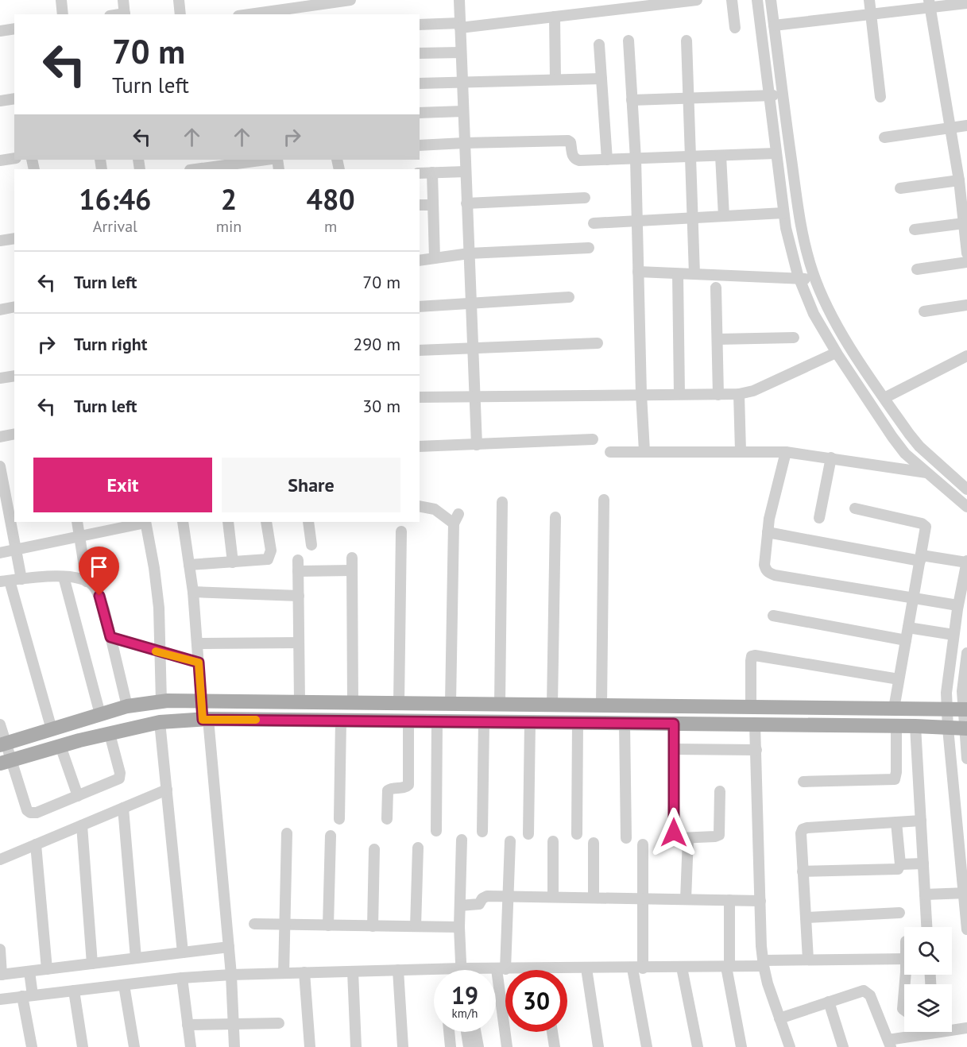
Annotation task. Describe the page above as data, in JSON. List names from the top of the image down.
{
  "page": {
    "turn": ["70 m", "Turn left"],
    "eta": [
      "16:46",
      "Arrival",
      "2",
      "min",
      "480",
      "m"
    ],
    "list": [
      {
        "name": "Turn left",
        "value": "70 m"
      },
      {
        "name": "Turn right",
        "value": "290 m"
      },
      {
        "name": "Turn left",
        "value": "30 m"
      }
    ],
    "buttons": ["Exit", "Share"],
    "speed": "19 km/h",
    "limit": "30"
  }
}
